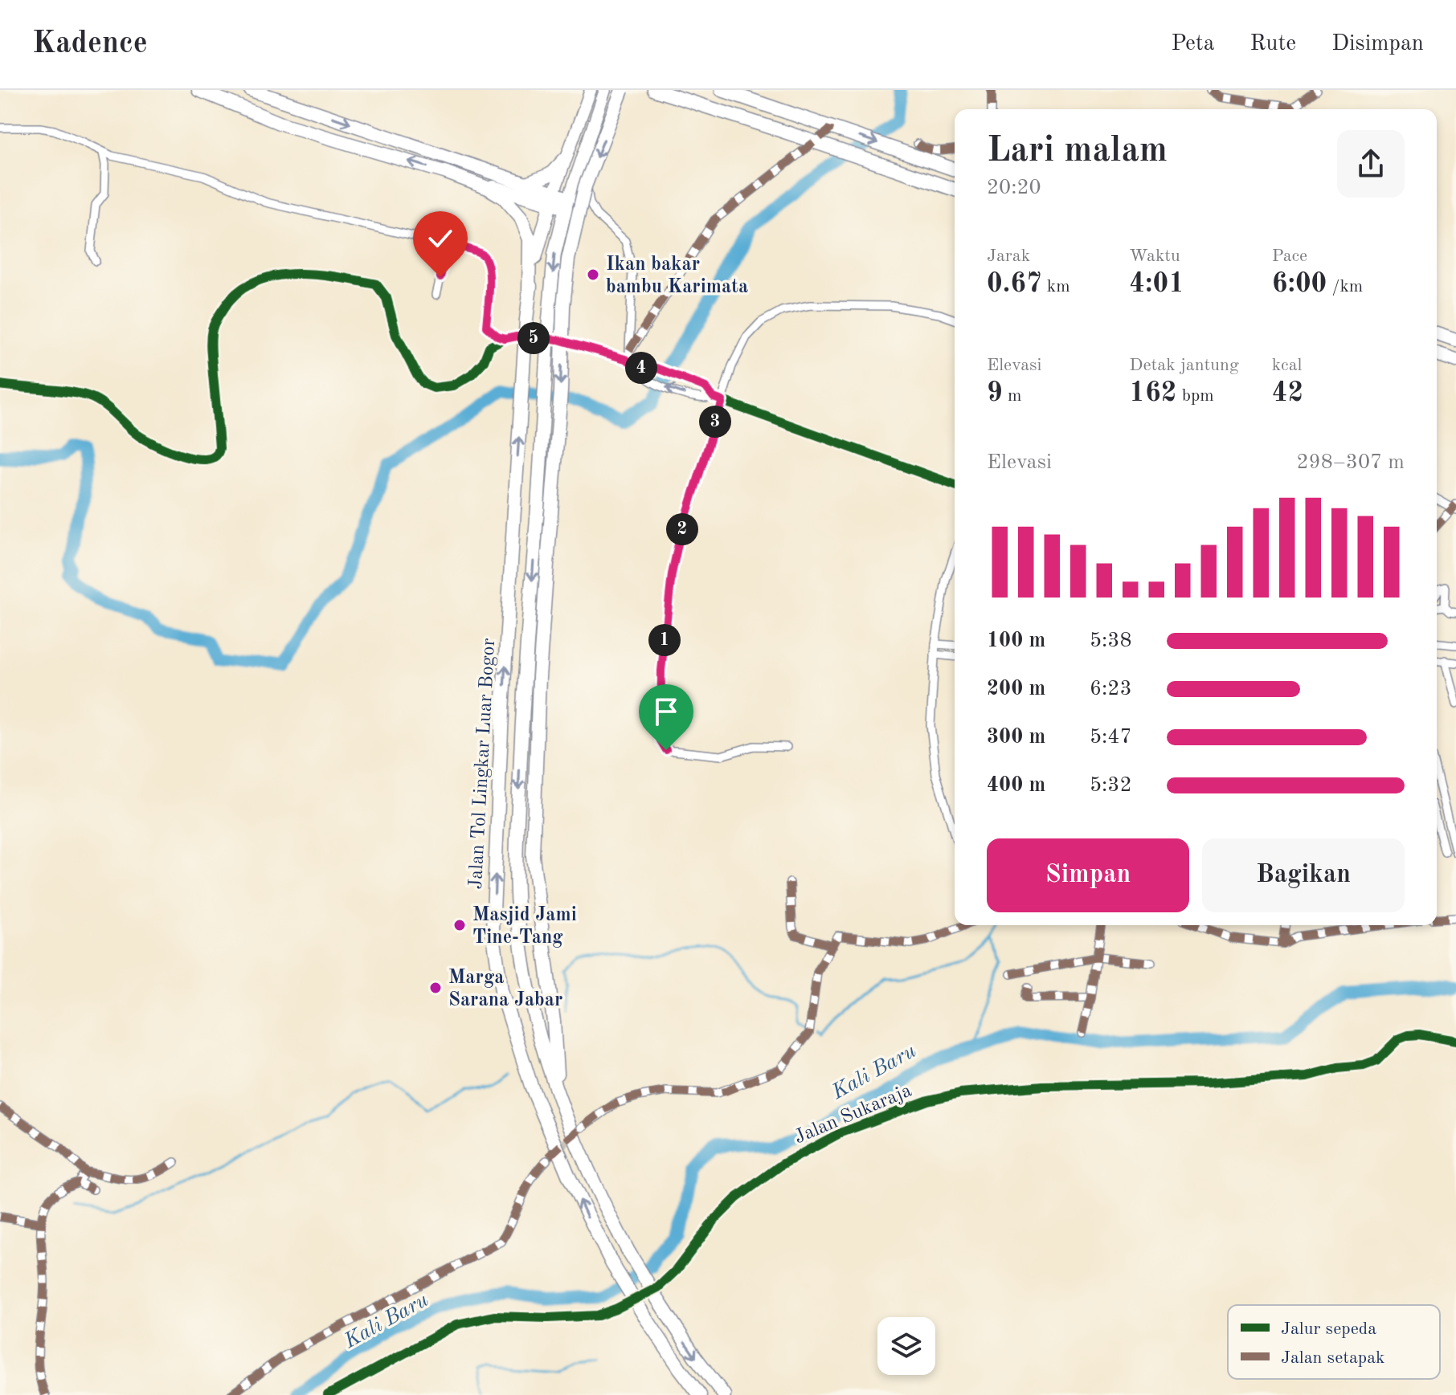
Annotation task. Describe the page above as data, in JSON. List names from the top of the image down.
{
  "streets": {
    "highway": ["Jalan Tol Lingkar Luar Bogor"],
    "street": ["Jalan Sukaraja"]
  },
  "water": ["Kali Baru"],
  "places": ["Ikan bakar bambu Karimata", "Masjid Jami Tine-Tang", "Marga Sarana Jabar"],
  "legend": ["Jalur sepeda", "Jalan setapak"],
  "page": {
    "header": "Kadence",
    "nav": ["Peta", "Rute", "Disimpan"],
    "heading": ["Lari malam", "20:20"],
    "stats": [
      ["Jarak", "0.67 km"],
      ["Waktu", "4:01"],
      ["Pace", "6:00 /km"],
      ["Elevasi", "9 m"],
      ["Detak jantung", "162 bpm"],
      ["kcal", "42"]
    ],
    "pins": [
      "5",
      "4",
      "3",
      "2",
      "1"
    ],
    "chart": ["Elevasi", "298–307 m"],
    "list": [
      {
        "name": "100 m",
        "note": "5:38"
      },
      {
        "name": "200 m",
        "note": "6:23"
      },
      {
        "name": "300 m",
        "note": "5:47"
      },
      {
        "name": "400 m",
        "note": "5:32"
      }
    ],
    "buttons": ["Simpan", "Bagikan"]
  }
}
